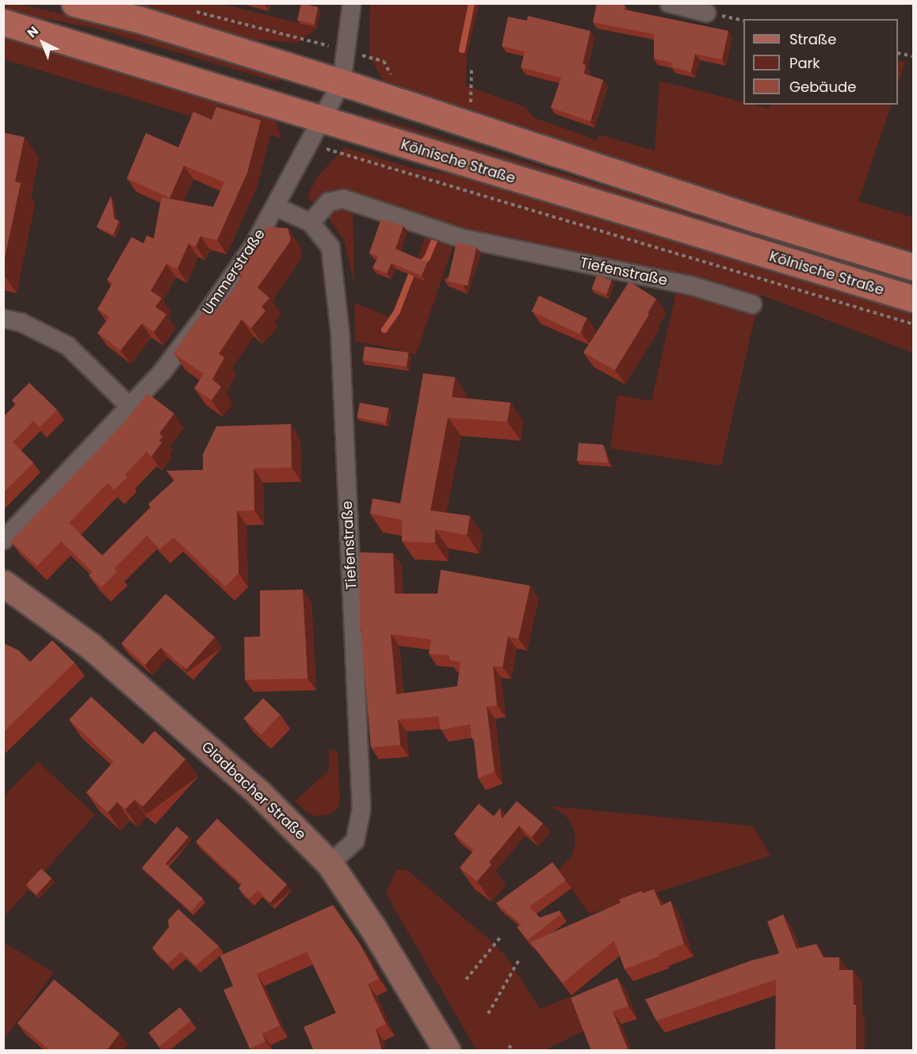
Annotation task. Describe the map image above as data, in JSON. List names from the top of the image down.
{
  "streets": {
    "main road": ["Kölnische Straße", "Gladbacher Straße"],
    "street": ["Ummerstraße", "Tiefenstraße"]
  },
  "crossings": [
    ["Kölnische Straße", "Ummerstraße"],
    ["Ummerstraße", "Tiefenstraße"],
    ["Tiefenstraße", "Gladbacher Straße"]
  ],
  "legend": ["Straße", "Park", "Gebäude"],
  "north": "top left"
}
